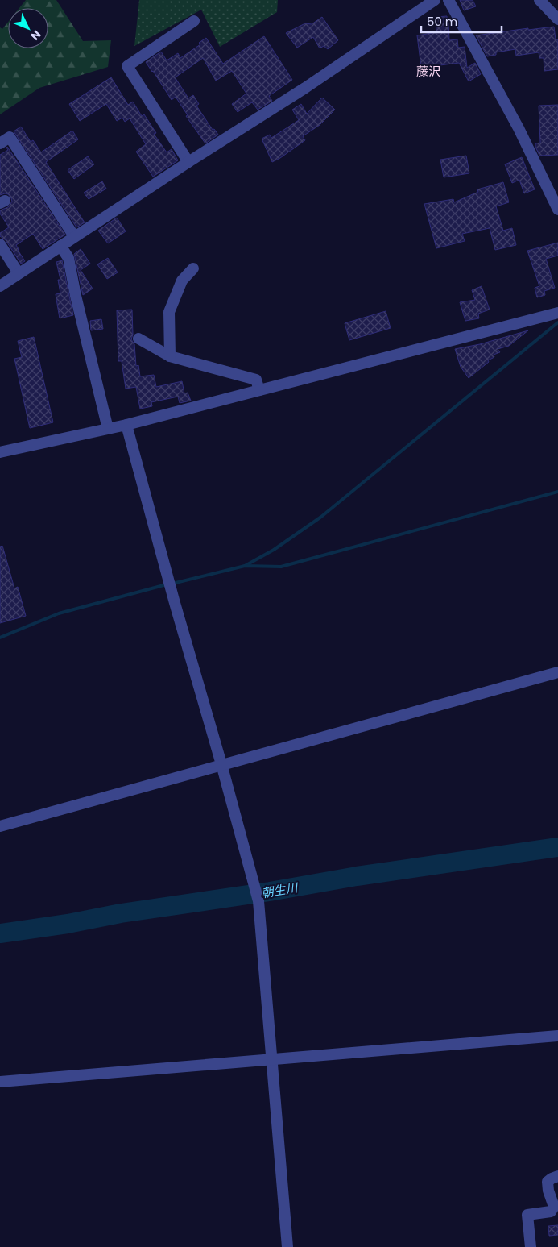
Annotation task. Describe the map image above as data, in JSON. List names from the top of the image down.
{
  "districts": ["藤沢"],
  "water": ["朝生川"],
  "scale_bar": "50 m",
  "north": "bottom right"
}
